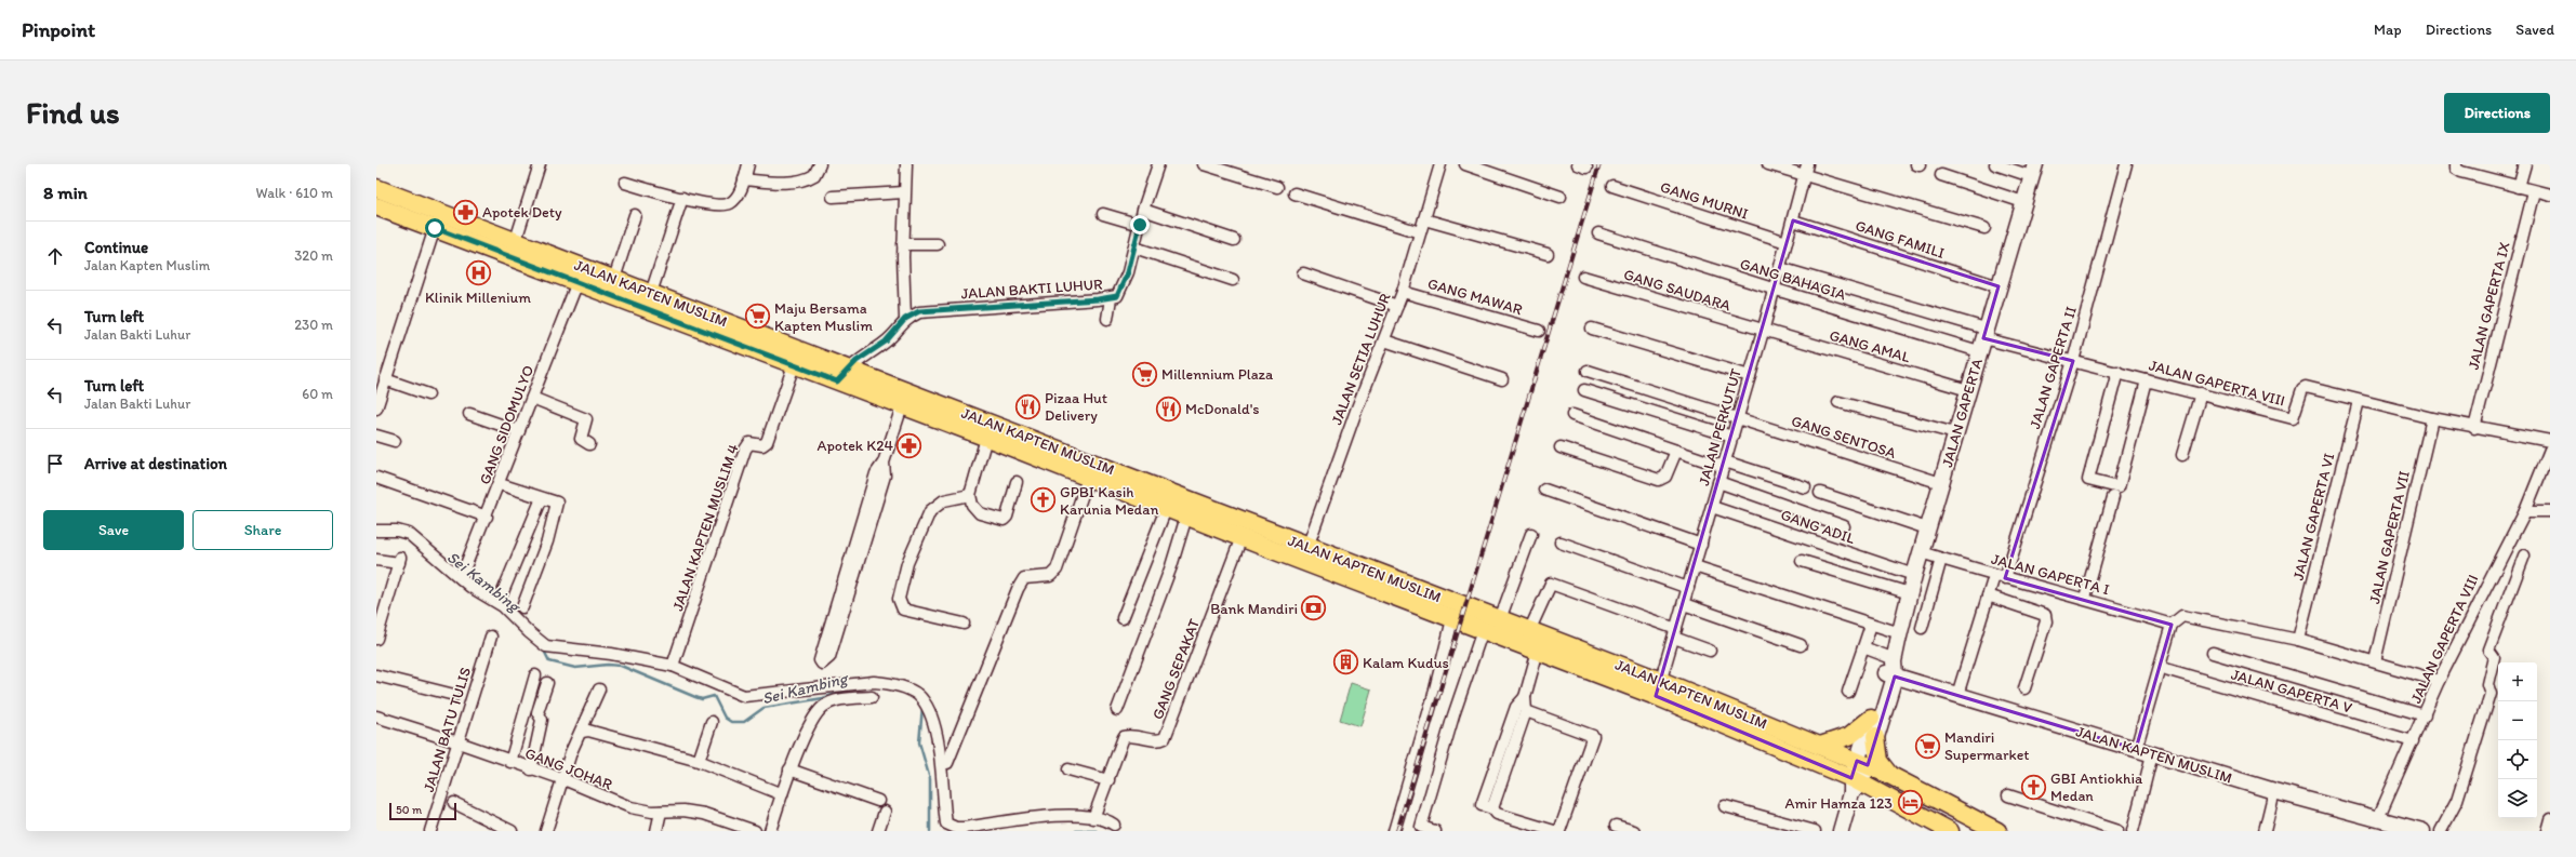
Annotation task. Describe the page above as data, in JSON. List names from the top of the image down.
{
  "streets": {
    "main road": ["JALAN KAPTEN MUSLIM"],
    "street": [
      "GANG MURNI",
      "GANG FAMILI",
      "GANG BAHAGIA",
      "JALAN BAKTI LUHUR",
      "GANG SAUDARA",
      "GANG MAWAR",
      "JALAN GAPERTA IX",
      "GANG AMAL",
      "JALAN SETIA LUHUR",
      "JALAN GAPERTA II",
      "JALAN GAPERTA VIII",
      "JALAN GAPERTA",
      "GANG SIDOMULYO",
      "JALAN PERKUTUT",
      "GANG SENTOSA",
      "JALAN GAPERTA VI",
      "GANG ADIL",
      "JALAN KAPTEN MUSLIM 4",
      "JALAN GAPERTA VII",
      "JALAN GAPERTA I",
      "GANG SEPAKAT",
      "JALAN GAPERTA V",
      "JALAN BATU TULIS",
      "GANG JOHAR"
    ]
  },
  "crossings": [
    ["GANG MURNI", "JALAN PERKUTUT"],
    ["GANG FAMILI", "JALAN GAPERTA"],
    ["GANG FAMILI", "JALAN PERKUTUT"],
    ["GANG BAHAGIA", "JALAN GAPERTA VIII"],
    ["GANG BAHAGIA", "JALAN GAPERTA"],
    ["GANG BAHAGIA", "JALAN PERKUTUT"],
    ["JALAN BAKTI LUHUR", "JALAN KAPTEN MUSLIM"],
    ["GANG SAUDARA", "GANG AMAL"],
    ["GANG SAUDARA", "JALAN PERKUTUT"],
    ["JALAN KAPTEN MUSLIM", "JALAN SETIA LUHUR"],
    ["JALAN KAPTEN MUSLIM", "JALAN GAPERTA II"],
    ["JALAN KAPTEN MUSLIM", "JALAN GAPERTA VIII"],
    ["JALAN KAPTEN MUSLIM", "JALAN GAPERTA"],
    ["JALAN KAPTEN MUSLIM", "GANG SIDOMULYO"],
    ["JALAN KAPTEN MUSLIM", "JALAN PERKUTUT"],
    ["JALAN KAPTEN MUSLIM", "JALAN KAPTEN MUSLIM 4"],
    ["JALAN KAPTEN MUSLIM", "GANG SEPAKAT"],
    ["GANG MAWAR", "JALAN SETIA LUHUR"],
    ["JALAN GAPERTA IX", "JALAN GAPERTA VIII"],
    ["GANG AMAL", "JALAN GAPERTA"],
    ["GANG AMAL", "JALAN PERKUTUT"],
    ["JALAN GAPERTA II", "JALAN GAPERTA VIII"],
    ["JALAN GAPERTA II", "JALAN GAPERTA I"],
    ["JALAN GAPERTA VIII", "JALAN GAPERTA"],
    ["JALAN GAPERTA VIII", "JALAN GAPERTA VI"],
    ["JALAN GAPERTA VIII", "JALAN GAPERTA VII"],
    ["JALAN GAPERTA VIII", "JALAN GAPERTA V"],
    ["JALAN GAPERTA", "GANG SENTOSA"],
    ["JALAN GAPERTA", "GANG ADIL"],
    ["JALAN GAPERTA", "JALAN GAPERTA I"],
    ["JALAN PERKUTUT", "GANG SENTOSA"],
    ["JALAN PERKUTUT", "GANG ADIL"],
    ["JALAN BATU TULIS", "GANG JOHAR"]
  ],
  "water": ["Sei Kambing"],
  "places": {
    "pharmacy": ["Apotek Dety", "Apotek K24"],
    "hospital": ["Klinik Millenium"],
    "supermarket": ["Maju Bersama Kapten Muslim", "Millennium Plaza", "Mandiri Supermarket"],
    "restaurant": ["Pizaa Hut Delivery", "McDonald's"],
    "church": ["GPBI Kasih Karunia Medan", "GBI Antiokhia Medan"],
    "bank": ["Bank Mandiri"],
    "building": ["Kalam Kudus"],
    "hotel": ["Amir Hamza 123"]
  },
  "scale_bar": "50 m",
  "page": {
    "header": "Pinpoint",
    "nav": ["Map", "Directions", "Saved"],
    "buttons": [
      "Directions",
      ["Save", "Share"]
    ],
    "title": "Find us",
    "heading": ["8 min", "Walk · 610 m"],
    "list": [
      ["Continue", "Jalan Kapten Muslim", "320 m"],
      ["Turn left", "Jalan Bakti Luhur", "230 m"],
      ["Turn left", "Jalan Bakti Luhur", "60 m"],
      "Arrive at destination"
    ],
    "map_buttons": ["+", "−"],
    "scale": "50 m"
  }
}
